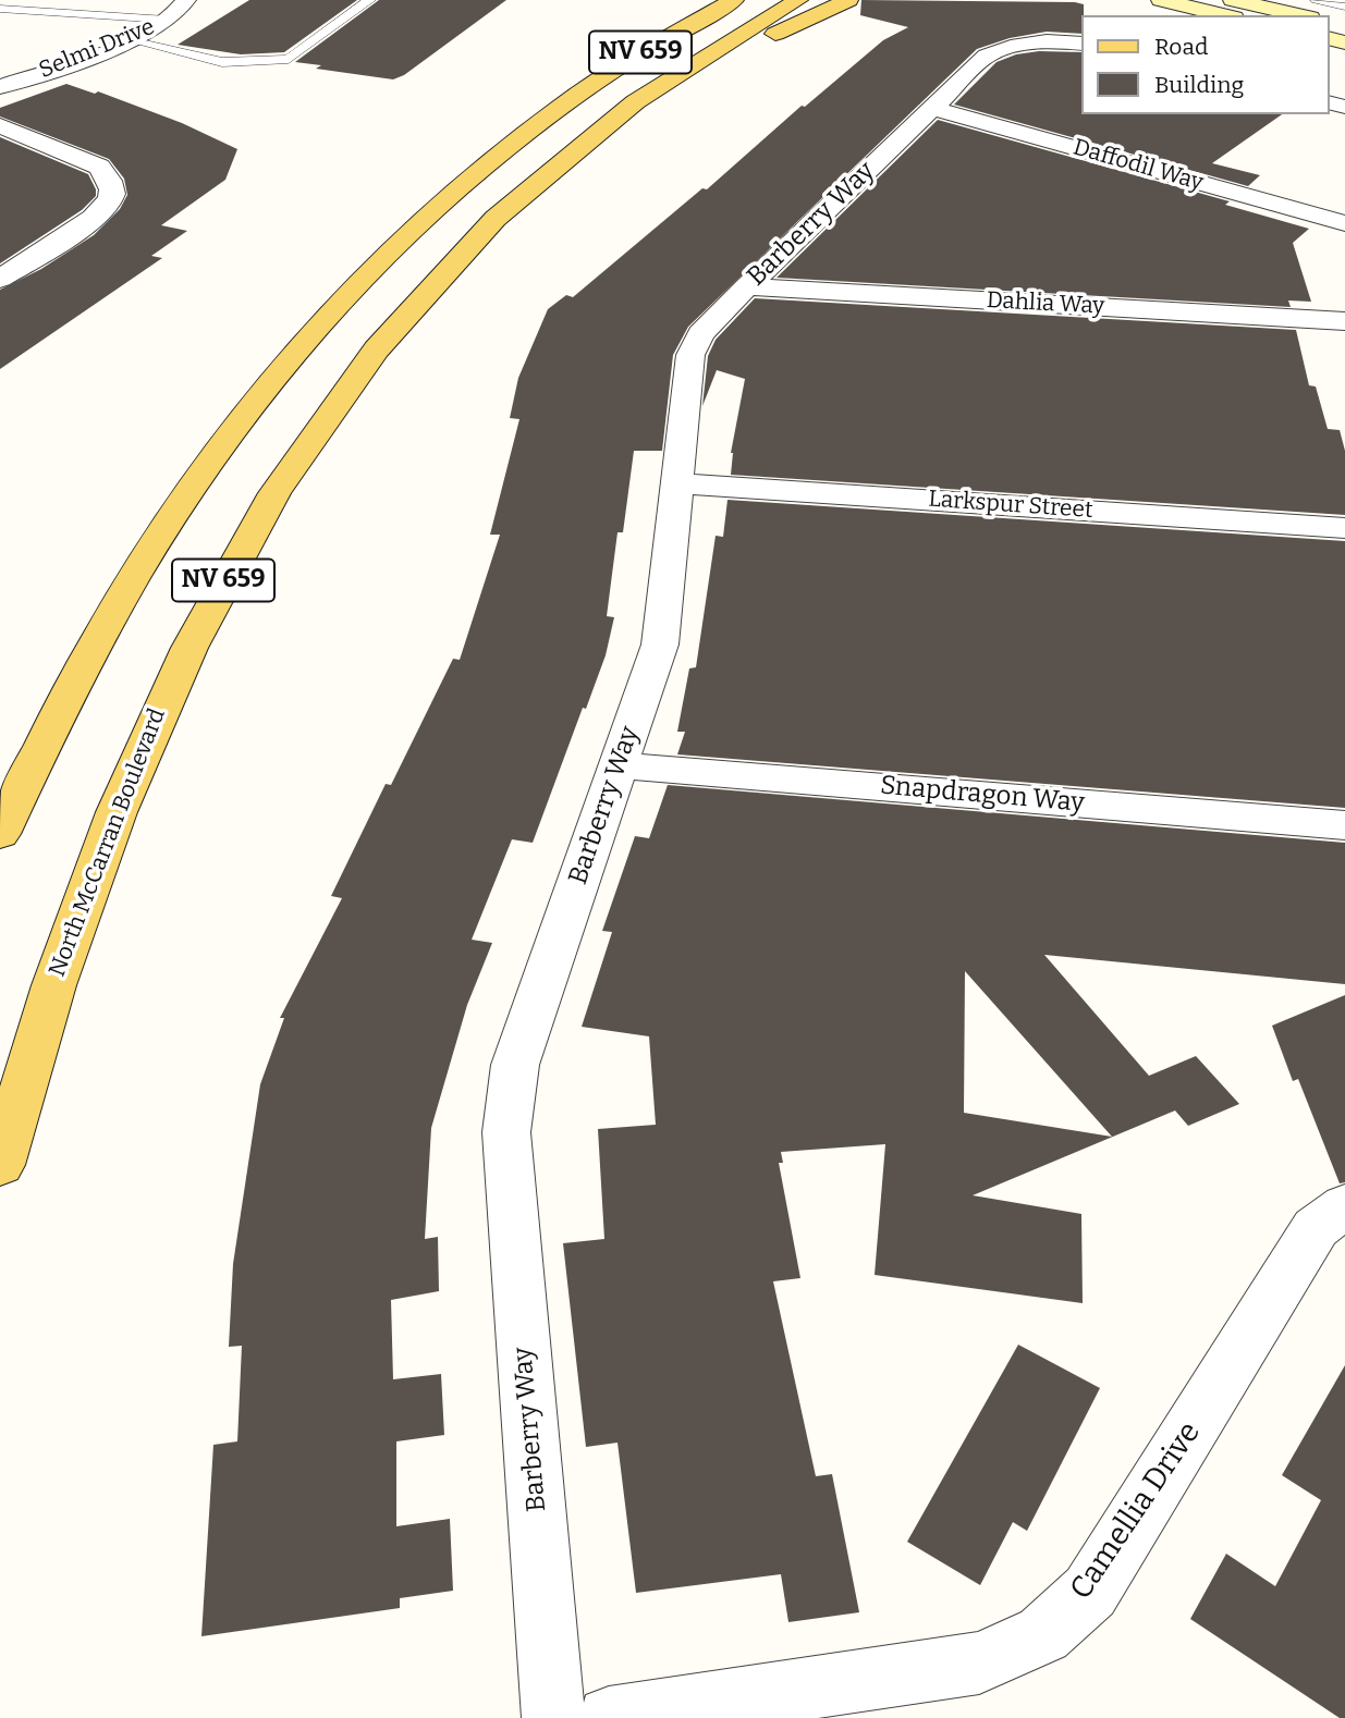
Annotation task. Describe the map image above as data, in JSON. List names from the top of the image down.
{
  "streets": {
    "main road": ["NV 659", "North McCarran Boulevard"],
    "street": [
      "Selmi Drive",
      "Daffodil Way",
      "Barberry Way",
      "Dahlia Way",
      "Larkspur Street",
      "Snapdragon Way",
      "Camellia Drive"
    ]
  },
  "crossings": [
    ["Daffodil Way", "Barberry Way"],
    ["Barberry Way", "Dahlia Way"],
    ["Barberry Way", "Larkspur Street"],
    ["Barberry Way", "Snapdragon Way"]
  ],
  "legend": ["Road", "Building"]
}
